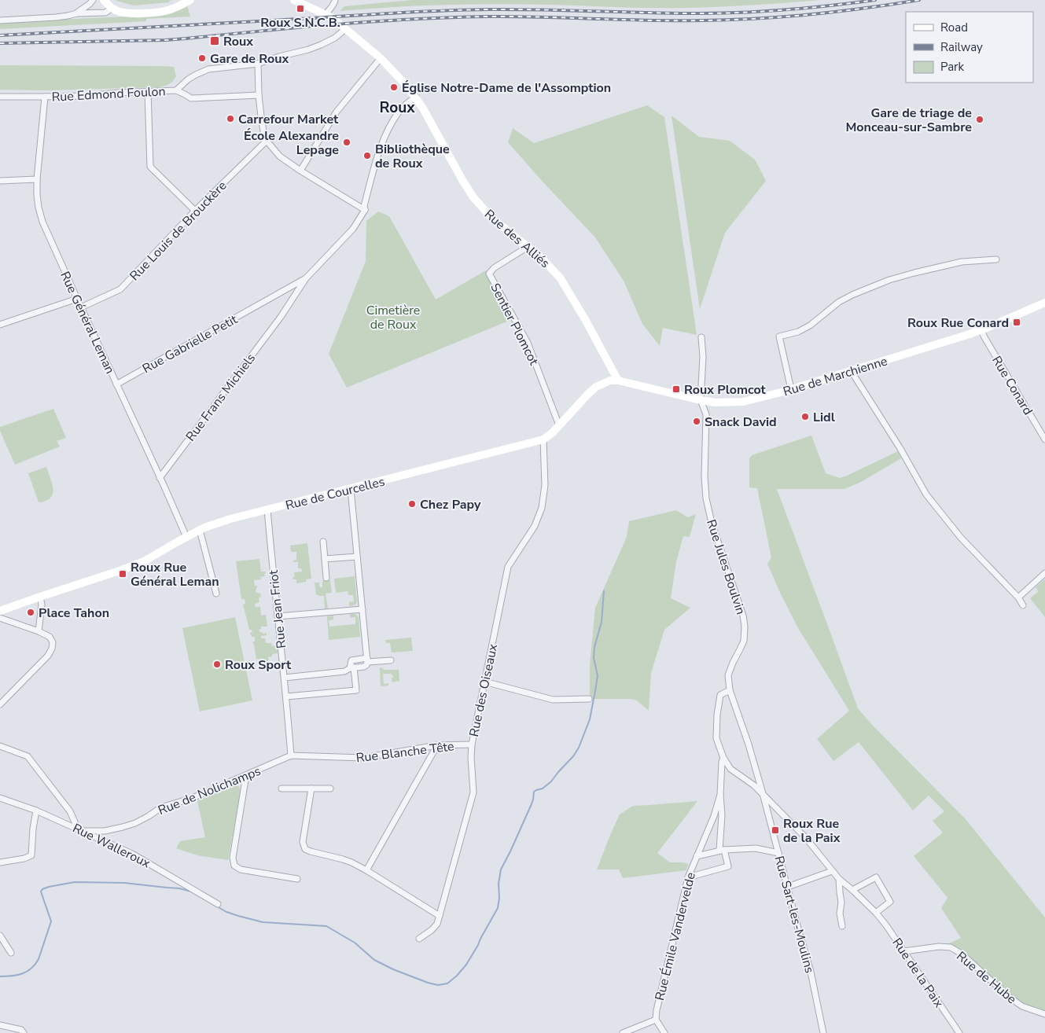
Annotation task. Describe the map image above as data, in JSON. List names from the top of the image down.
{
  "streets": {
    "main road": ["Rue des Alliés", "Rue de Marchienne", "Rue de Courcelles"],
    "street": [
      "Rue Edmond Foulon",
      "Rue Louis de Brouckère",
      "Rue Général Leman",
      "Sentier Plomcot",
      "Rue Gabrielle Petit",
      "Rue Conard",
      "Rue Frans Michiels",
      "Rue Jules Boulvin",
      "Rue Jean Friot",
      "Rue des Oiseaux",
      "Rue Blanche Tête",
      "Rue de Nolichamps",
      "Rue Walleroux",
      "Rue Sart-les-Moulins",
      "Rue Émile Vandervelde",
      "Rue de la Paix",
      "Rue de Hube"
    ]
  },
  "crossings": [
    ["Rue Edmond Foulon", "Rue des Alliés"],
    ["Rue Edmond Foulon", "Rue Général Leman"],
    ["Rue Louis de Brouckère", "Rue Général Leman"],
    ["Rue des Alliés", "Sentier Plomcot"],
    ["Rue des Alliés", "Rue de Marchienne"],
    ["Rue des Alliés", "Rue de Courcelles"],
    ["Rue Général Leman", "Rue Gabrielle Petit"],
    ["Rue Général Leman", "Rue Frans Michiels"],
    ["Rue Général Leman", "Rue de Courcelles"],
    ["Sentier Plomcot", "Rue de Courcelles"],
    ["Rue Gabrielle Petit", "Rue Frans Michiels"],
    ["Rue de Marchienne", "Rue Conard"],
    ["Rue de Marchienne", "Rue de Courcelles"],
    ["Rue de Marchienne", "Rue Jules Boulvin"],
    ["Rue de Courcelles", "Rue Jean Friot"],
    ["Rue de Courcelles", "Rue des Oiseaux"],
    ["Rue Jules Boulvin", "Rue Sart-les-Moulins"],
    ["Rue Jules Boulvin", "Rue de la Paix"],
    ["Rue Jean Friot", "Rue Blanche Tête"],
    ["Rue Jean Friot", "Rue de Nolichamps"],
    ["Rue des Oiseaux", "Rue Blanche Tête"],
    ["Rue Blanche Tête", "Rue de Nolichamps"],
    ["Rue de Nolichamps", "Rue Walleroux"],
    ["Rue Sart-les-Moulins", "Rue de la Paix"],
    ["Rue de la Paix", "Rue de Hube"]
  ],
  "districts": ["Roux"],
  "parks": ["Cimetière de Roux"],
  "places": {
    "transit": [
      "Roux S.N.C.B.",
      "Roux",
      "Roux Rue Conard",
      "Roux Plomcot",
      "Roux Rue Général Leman",
      "Roux Rue de la Paix"
    ],
    "other": [
      "Gare de Roux",
      "Église Notre-Dame de l'Assomption",
      "Carrefour Market",
      "Gare de triage de Monceau-sur-Sambre",
      "École Alexandre Lepage",
      "Bibliothèque de Roux",
      "Lidl",
      "Snack David",
      "Chez Papy",
      "Place Tahon",
      "Roux Sport"
    ]
  },
  "legend": ["Road", "Railway", "Park"]
}
